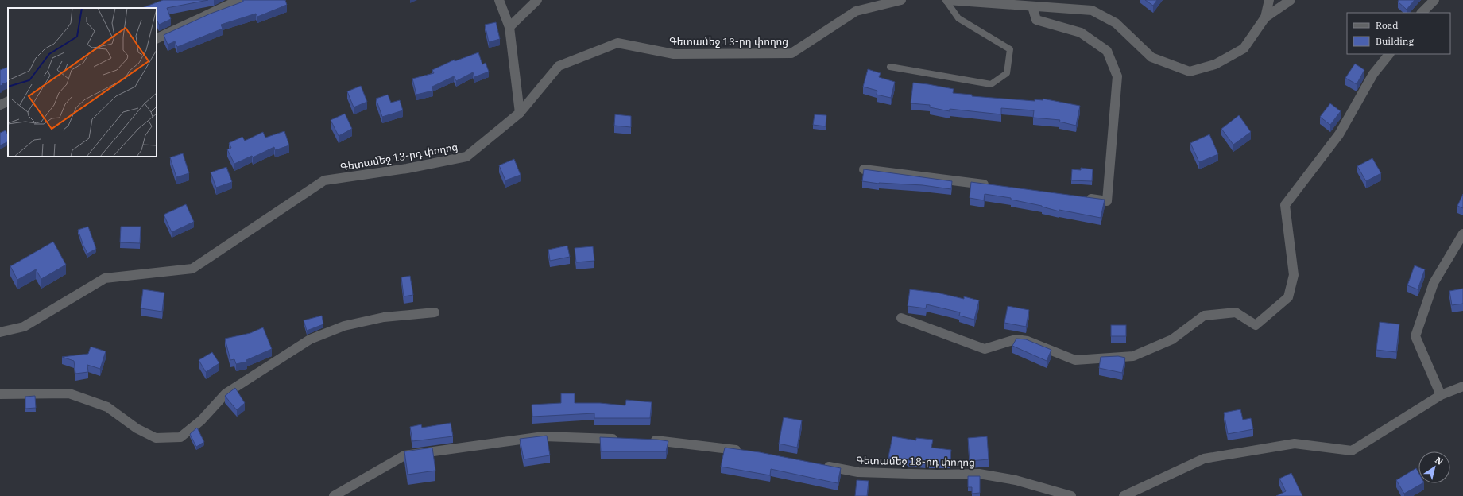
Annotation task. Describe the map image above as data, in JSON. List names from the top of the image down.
{
  "streets": {
    "street": ["Գետամեջ 13-րդ փողոց", "Գետամեջ 18-րդ փողոց"]
  },
  "legend": ["Road", "Building"],
  "north": "top right"
}
